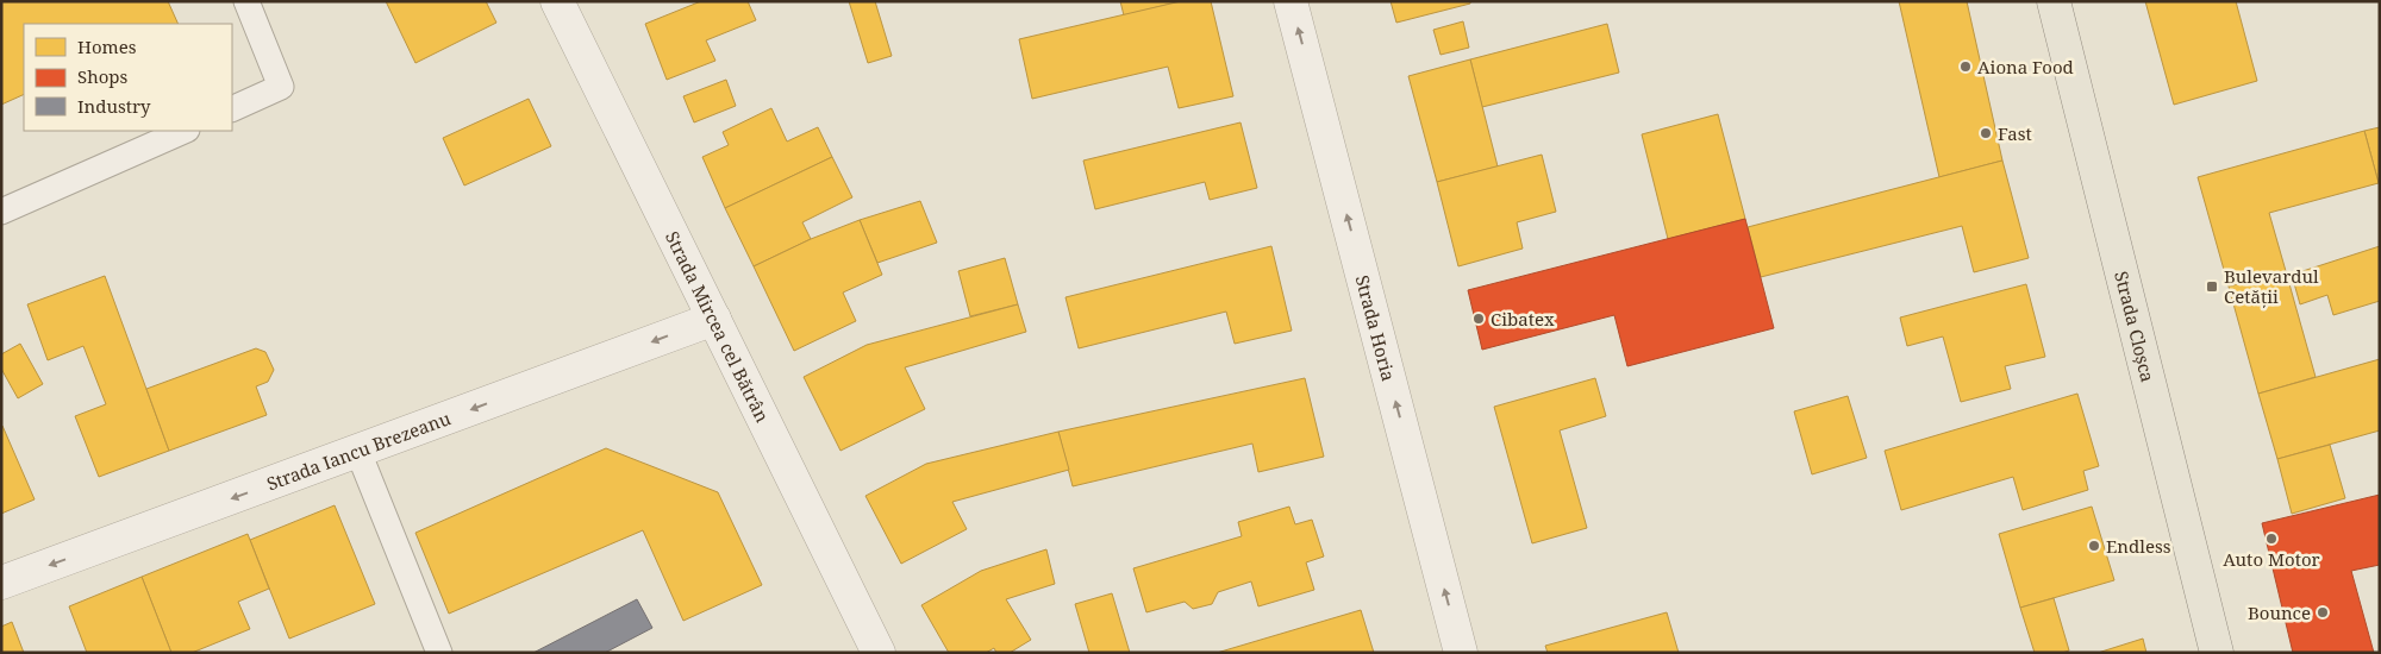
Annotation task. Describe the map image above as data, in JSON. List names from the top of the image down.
{
  "streets": {
    "main road": ["Strada Cloșca"],
    "street": ["Strada Mircea cel Bătrân", "Strada Horia", "Strada Iancu Brezeanu"]
  },
  "crossings": [
    ["Strada Mircea cel Bătrân", "Strada Iancu Brezeanu"]
  ],
  "one_way": ["Strada Horia", "Strada Iancu Brezeanu"],
  "places": {
    "other": [
      "Aiona Food",
      "Fast",
      "Cibatex",
      "Auto Motor",
      "Endless",
      "Bounce"
    ],
    "transit": ["Bulevardul Cetății"]
  },
  "legend": ["Homes", "Shops", "Industry"]
}
